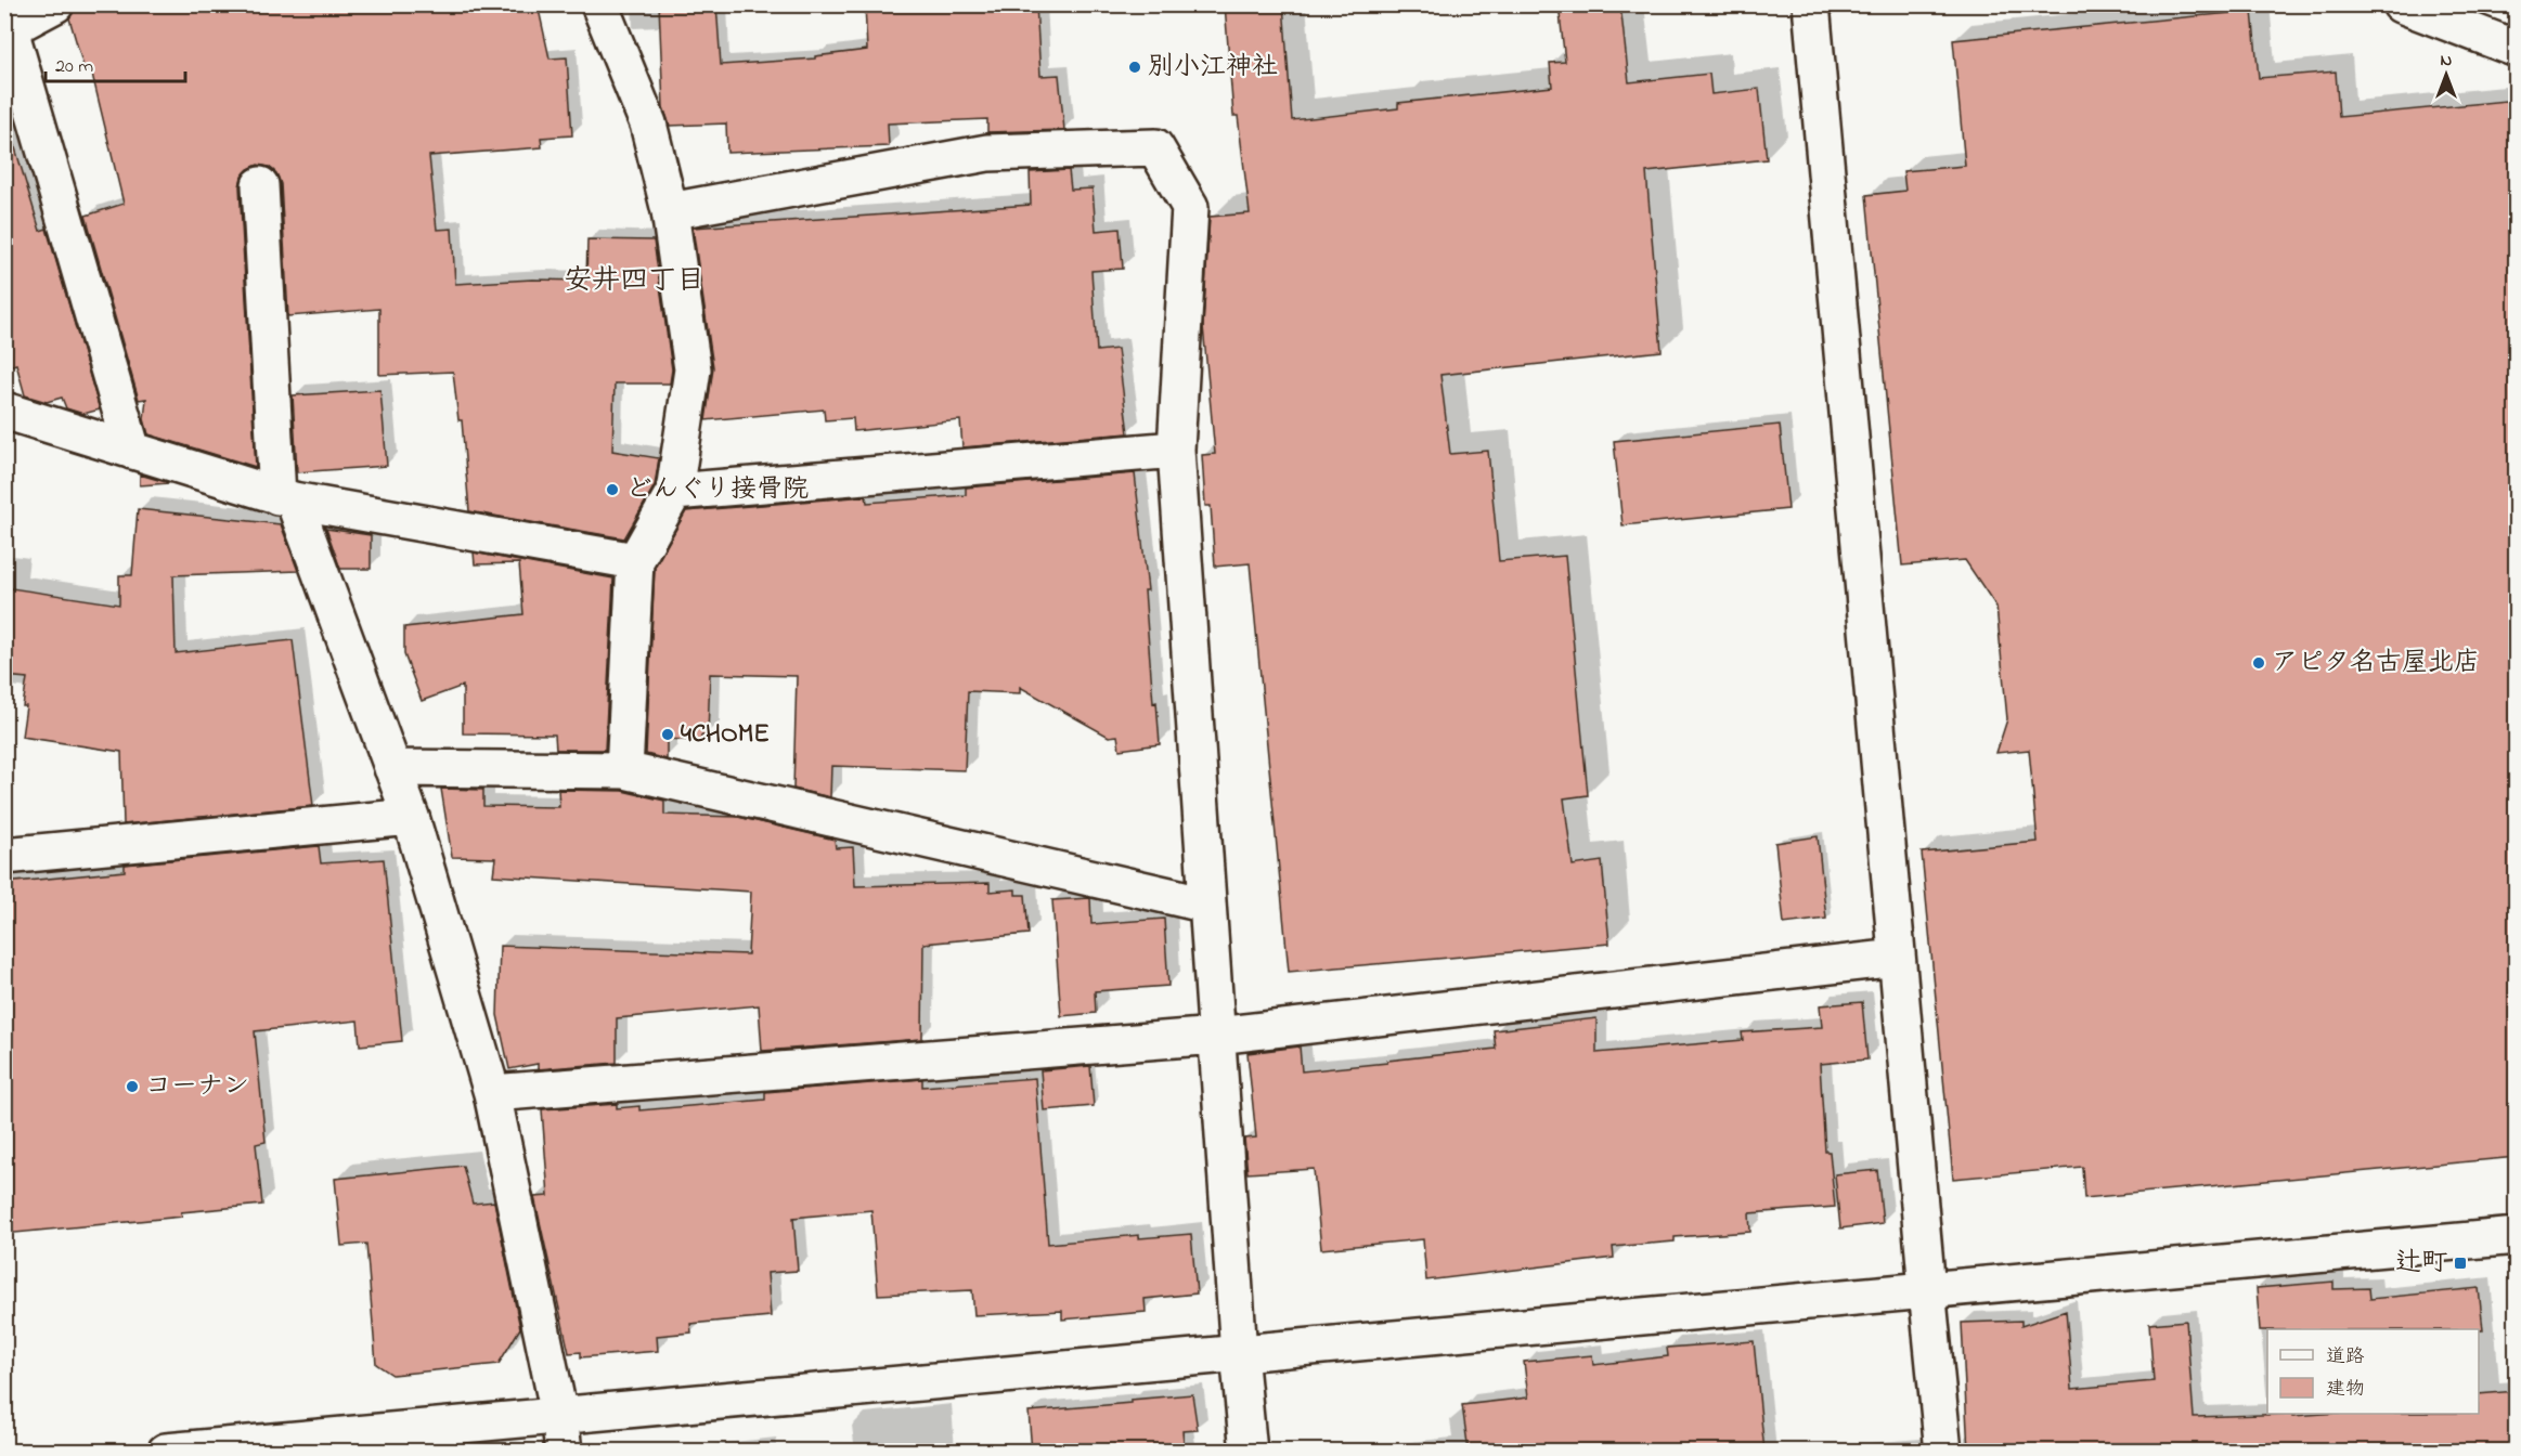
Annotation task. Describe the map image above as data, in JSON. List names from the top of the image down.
{
  "districts": ["安井四丁目"],
  "places": {
    "other": [
      "別小江神社",
      "どんぐり接骨院",
      "アピタ名古屋北店",
      "4CHOME",
      "コーナン"
    ],
    "transit": ["辻町"]
  },
  "legend": ["道路", "建物"],
  "scale_bar": "20 m",
  "north": "top"
}
